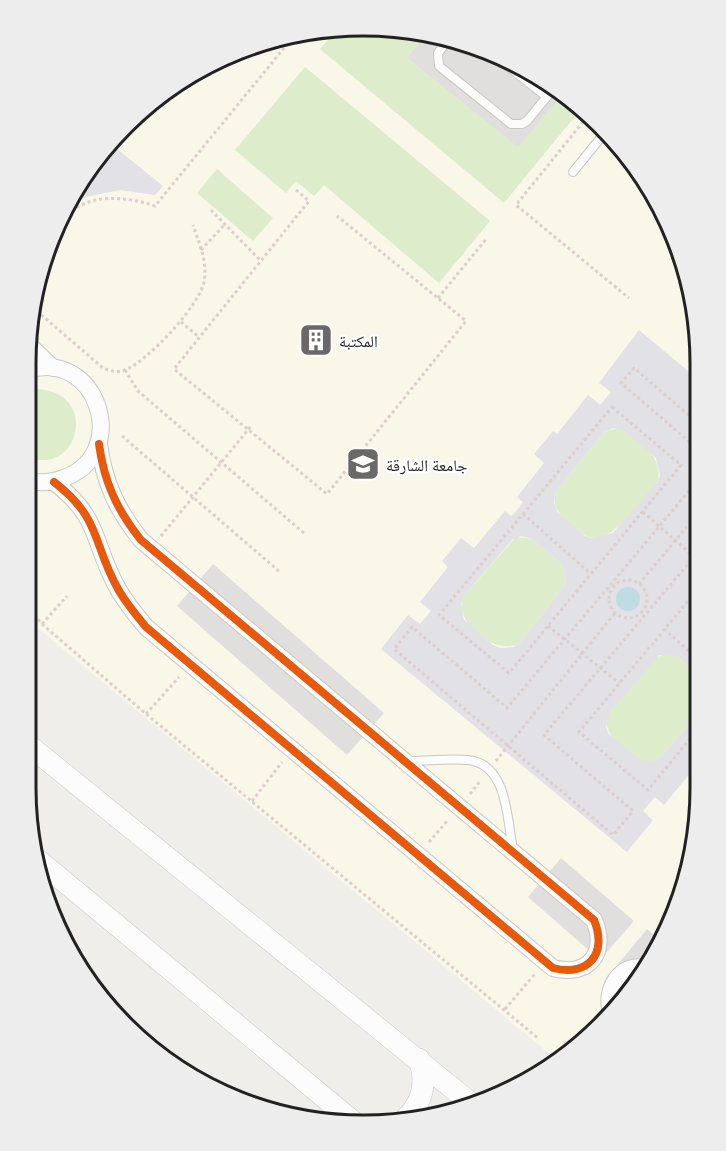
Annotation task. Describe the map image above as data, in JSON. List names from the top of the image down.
{
  "places": {
    "building": ["المكتبة"],
    "school or university": ["جامعة الشارقة"]
  }
}
